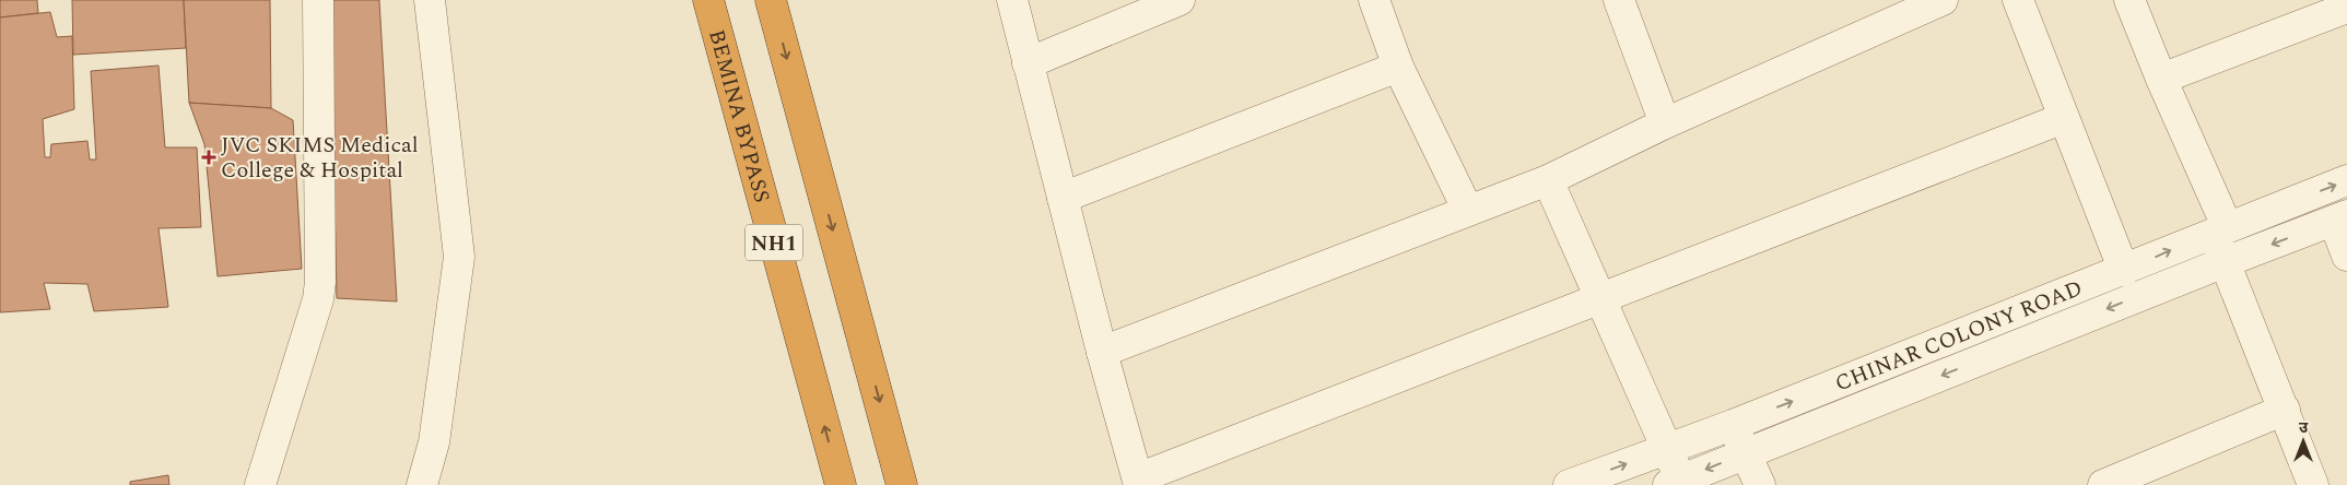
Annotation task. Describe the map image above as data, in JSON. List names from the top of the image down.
{
  "streets": {
    "highway": ["BEMINA BYPASS", "NH1"],
    "street": ["CHINAR COLONY ROAD"]
  },
  "places": {
    "health": ["JVC SKIMS Medical College & Hospital"]
  },
  "north": "top"
}
